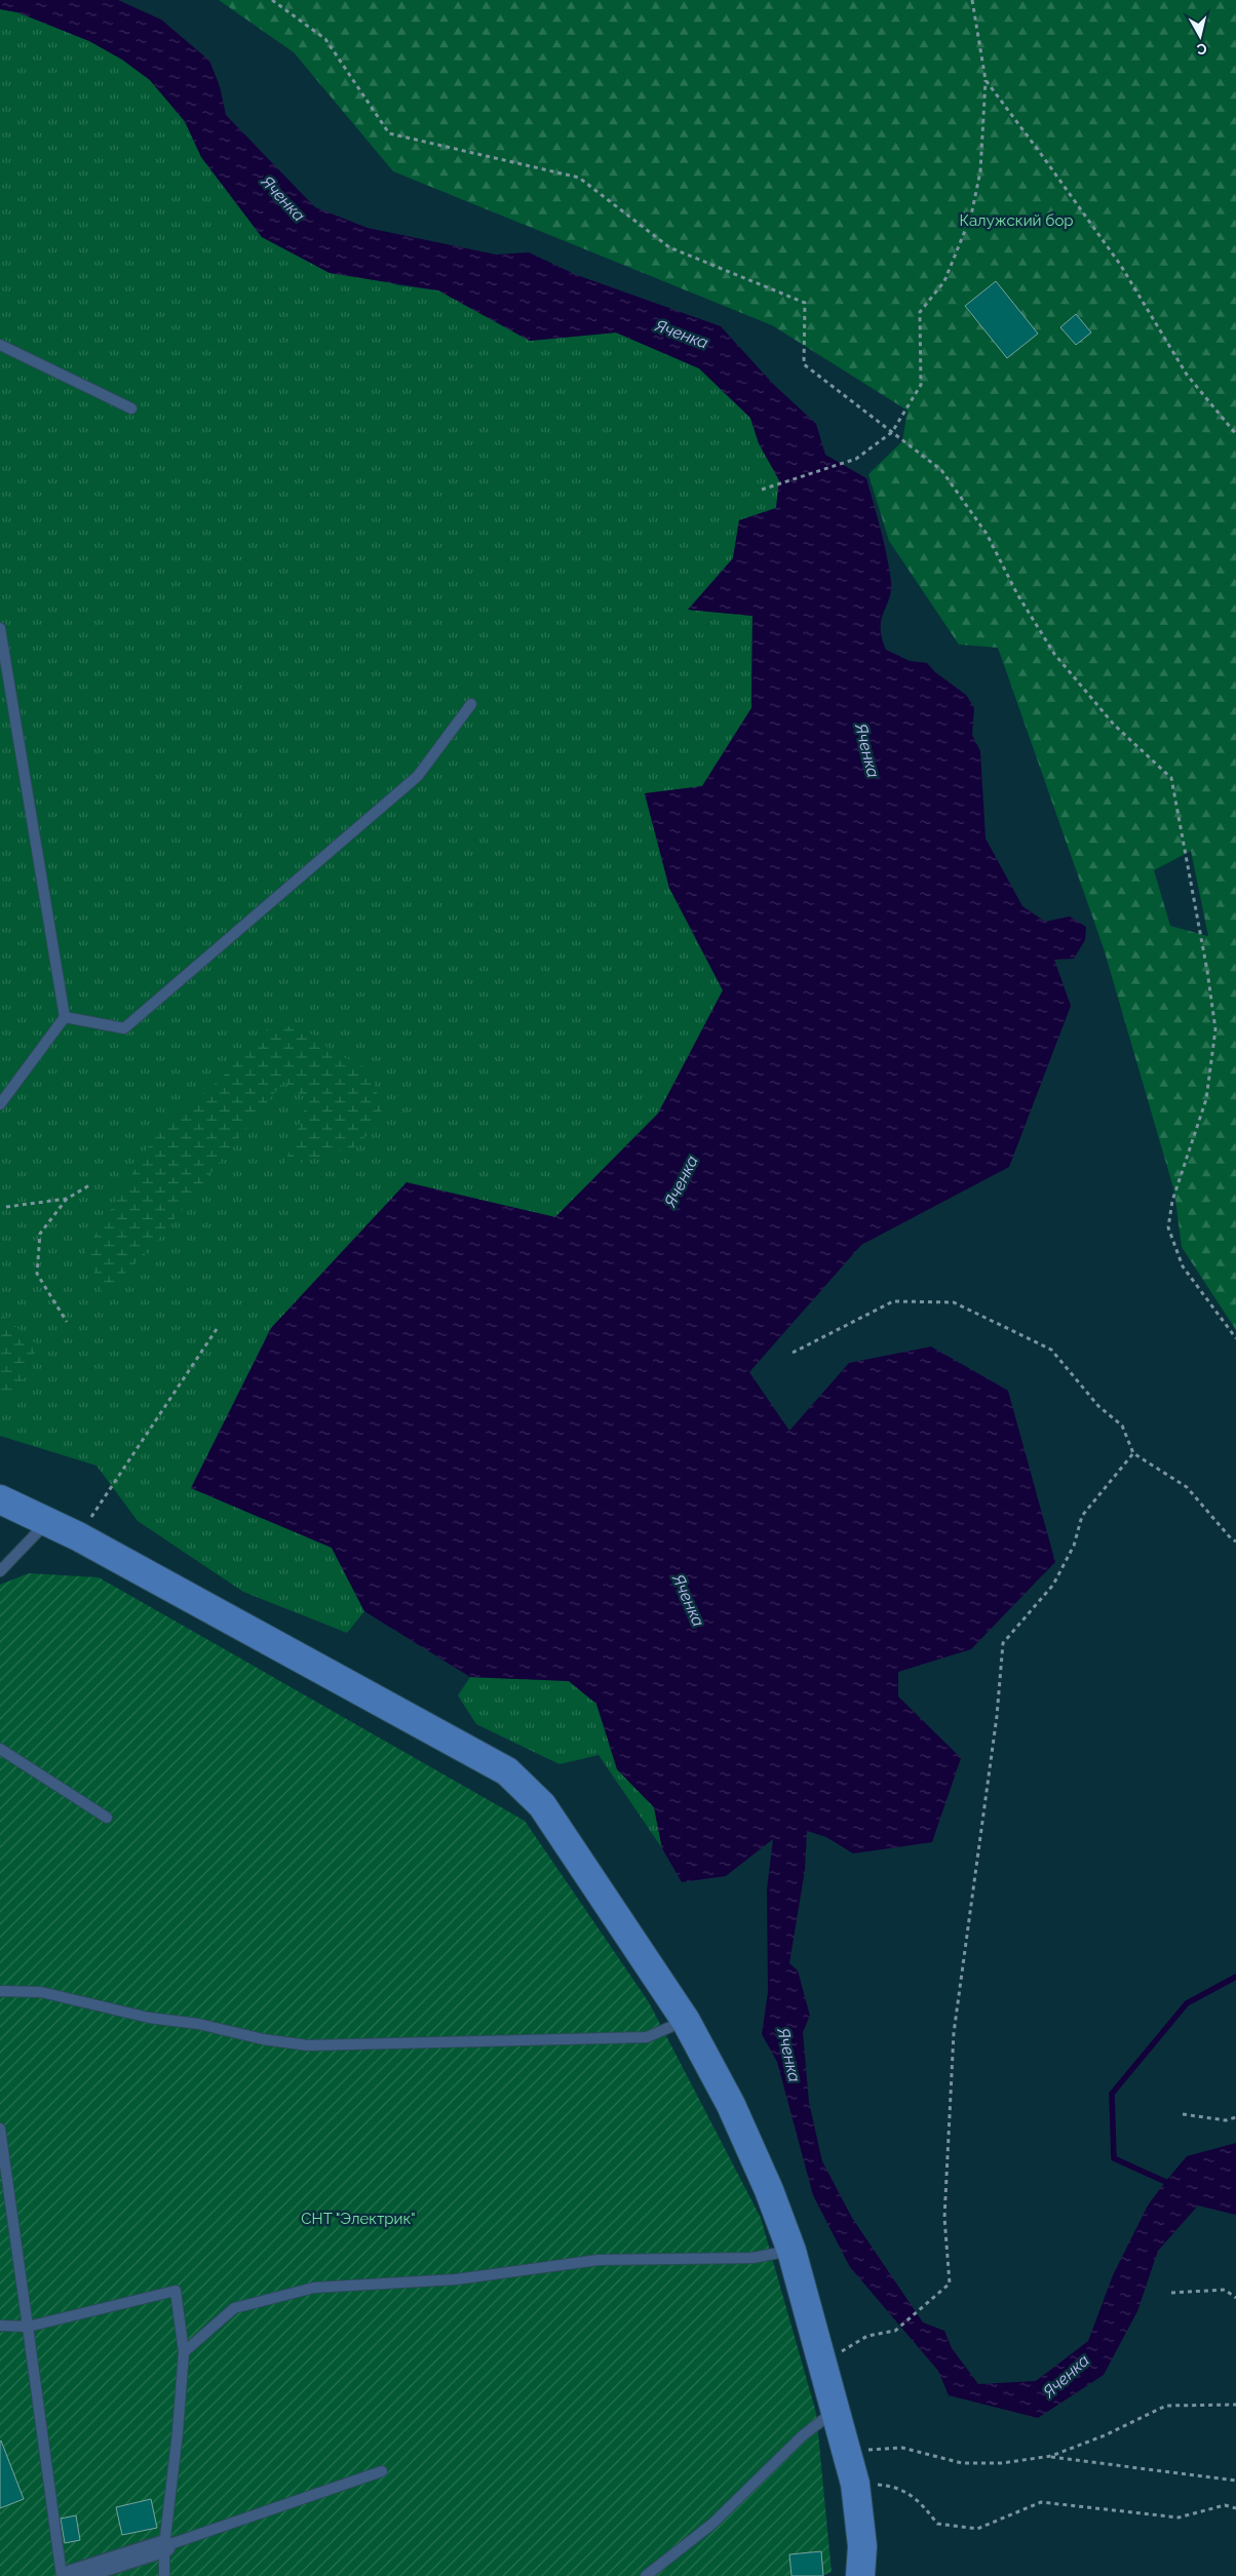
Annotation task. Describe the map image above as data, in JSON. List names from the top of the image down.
{
  "water": ["Яченка"],
  "parks": ["Калужский бор", "СНТ \"Электрик\""],
  "north": "bottom"
}
